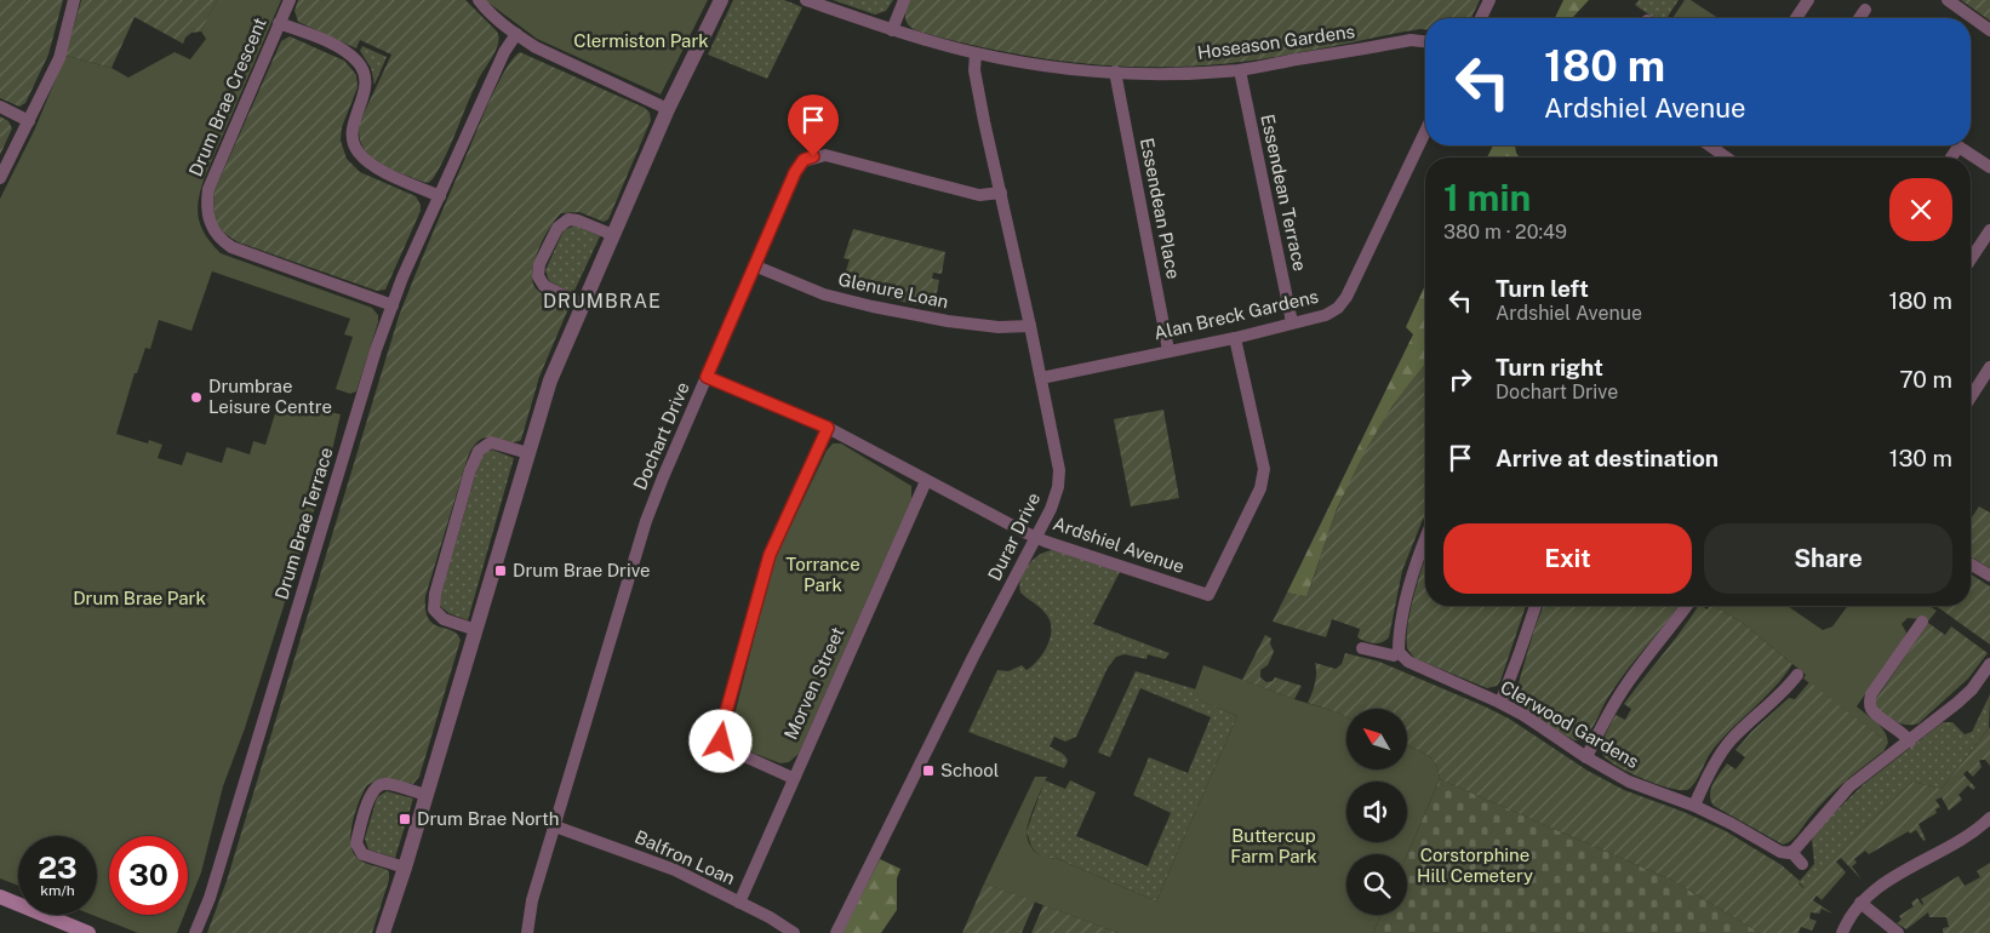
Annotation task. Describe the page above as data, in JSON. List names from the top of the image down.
{
  "streets": {
    "street": [
      "Hoseason Gardens",
      "Drum Brae Crescent",
      "Essendean Terrace",
      "Essendean Place",
      "Glenure Loan",
      "Alan Breck Gardens",
      "Dochart Drive",
      "Drum Brae Terrace",
      "Durar Drive",
      "Ardshiel Avenue",
      "Morven Street",
      "Clerwood Gardens",
      "Balfron Loan"
    ]
  },
  "crossings": [
    ["Hoseason Gardens", "Essendean Terrace"],
    ["Hoseason Gardens", "Essendean Place"],
    ["Hoseason Gardens", "Durar Drive"],
    ["Drum Brae Crescent", "Drum Brae Terrace"],
    ["Essendean Terrace", "Alan Breck Gardens"],
    ["Essendean Place", "Alan Breck Gardens"],
    ["Glenure Loan", "Dochart Drive"],
    ["Glenure Loan", "Durar Drive"],
    ["Alan Breck Gardens", "Durar Drive"],
    ["Alan Breck Gardens", "Ardshiel Avenue"],
    ["Dochart Drive", "Durar Drive"],
    ["Dochart Drive", "Ardshiel Avenue"],
    ["Dochart Drive", "Balfron Loan"],
    ["Durar Drive", "Ardshiel Avenue"],
    ["Ardshiel Avenue", "Morven Street"],
    ["Morven Street", "Balfron Loan"]
  ],
  "districts": ["DRUMBRAE"],
  "parks": [
    "Clermiston Park",
    "Torrance Park",
    "Drum Brae Park",
    "Buttercup Farm Park",
    "Corstorphine Hill Cemetery"
  ],
  "places": {
    "other": ["Drumbrae Leisure Centre"],
    "transit": ["Drum Brae Drive", "School", "Drum Brae North"]
  },
  "north": "top left",
  "page": {
    "turn": ["180 m", "Ardshiel Avenue"],
    "heading": ["1 min", "380 m · 20:49"],
    "list": [
      {
        "name": "Turn left",
        "note": "Ardshiel Avenue",
        "value": "180 m"
      },
      {
        "name": "Turn right",
        "note": "Dochart Drive",
        "value": "70 m"
      },
      {
        "name": "Arrive at destination",
        "value": "130 m"
      }
    ],
    "buttons": ["Exit", "Share"],
    "speed": "23 km/h",
    "limit": "30"
  }
}
